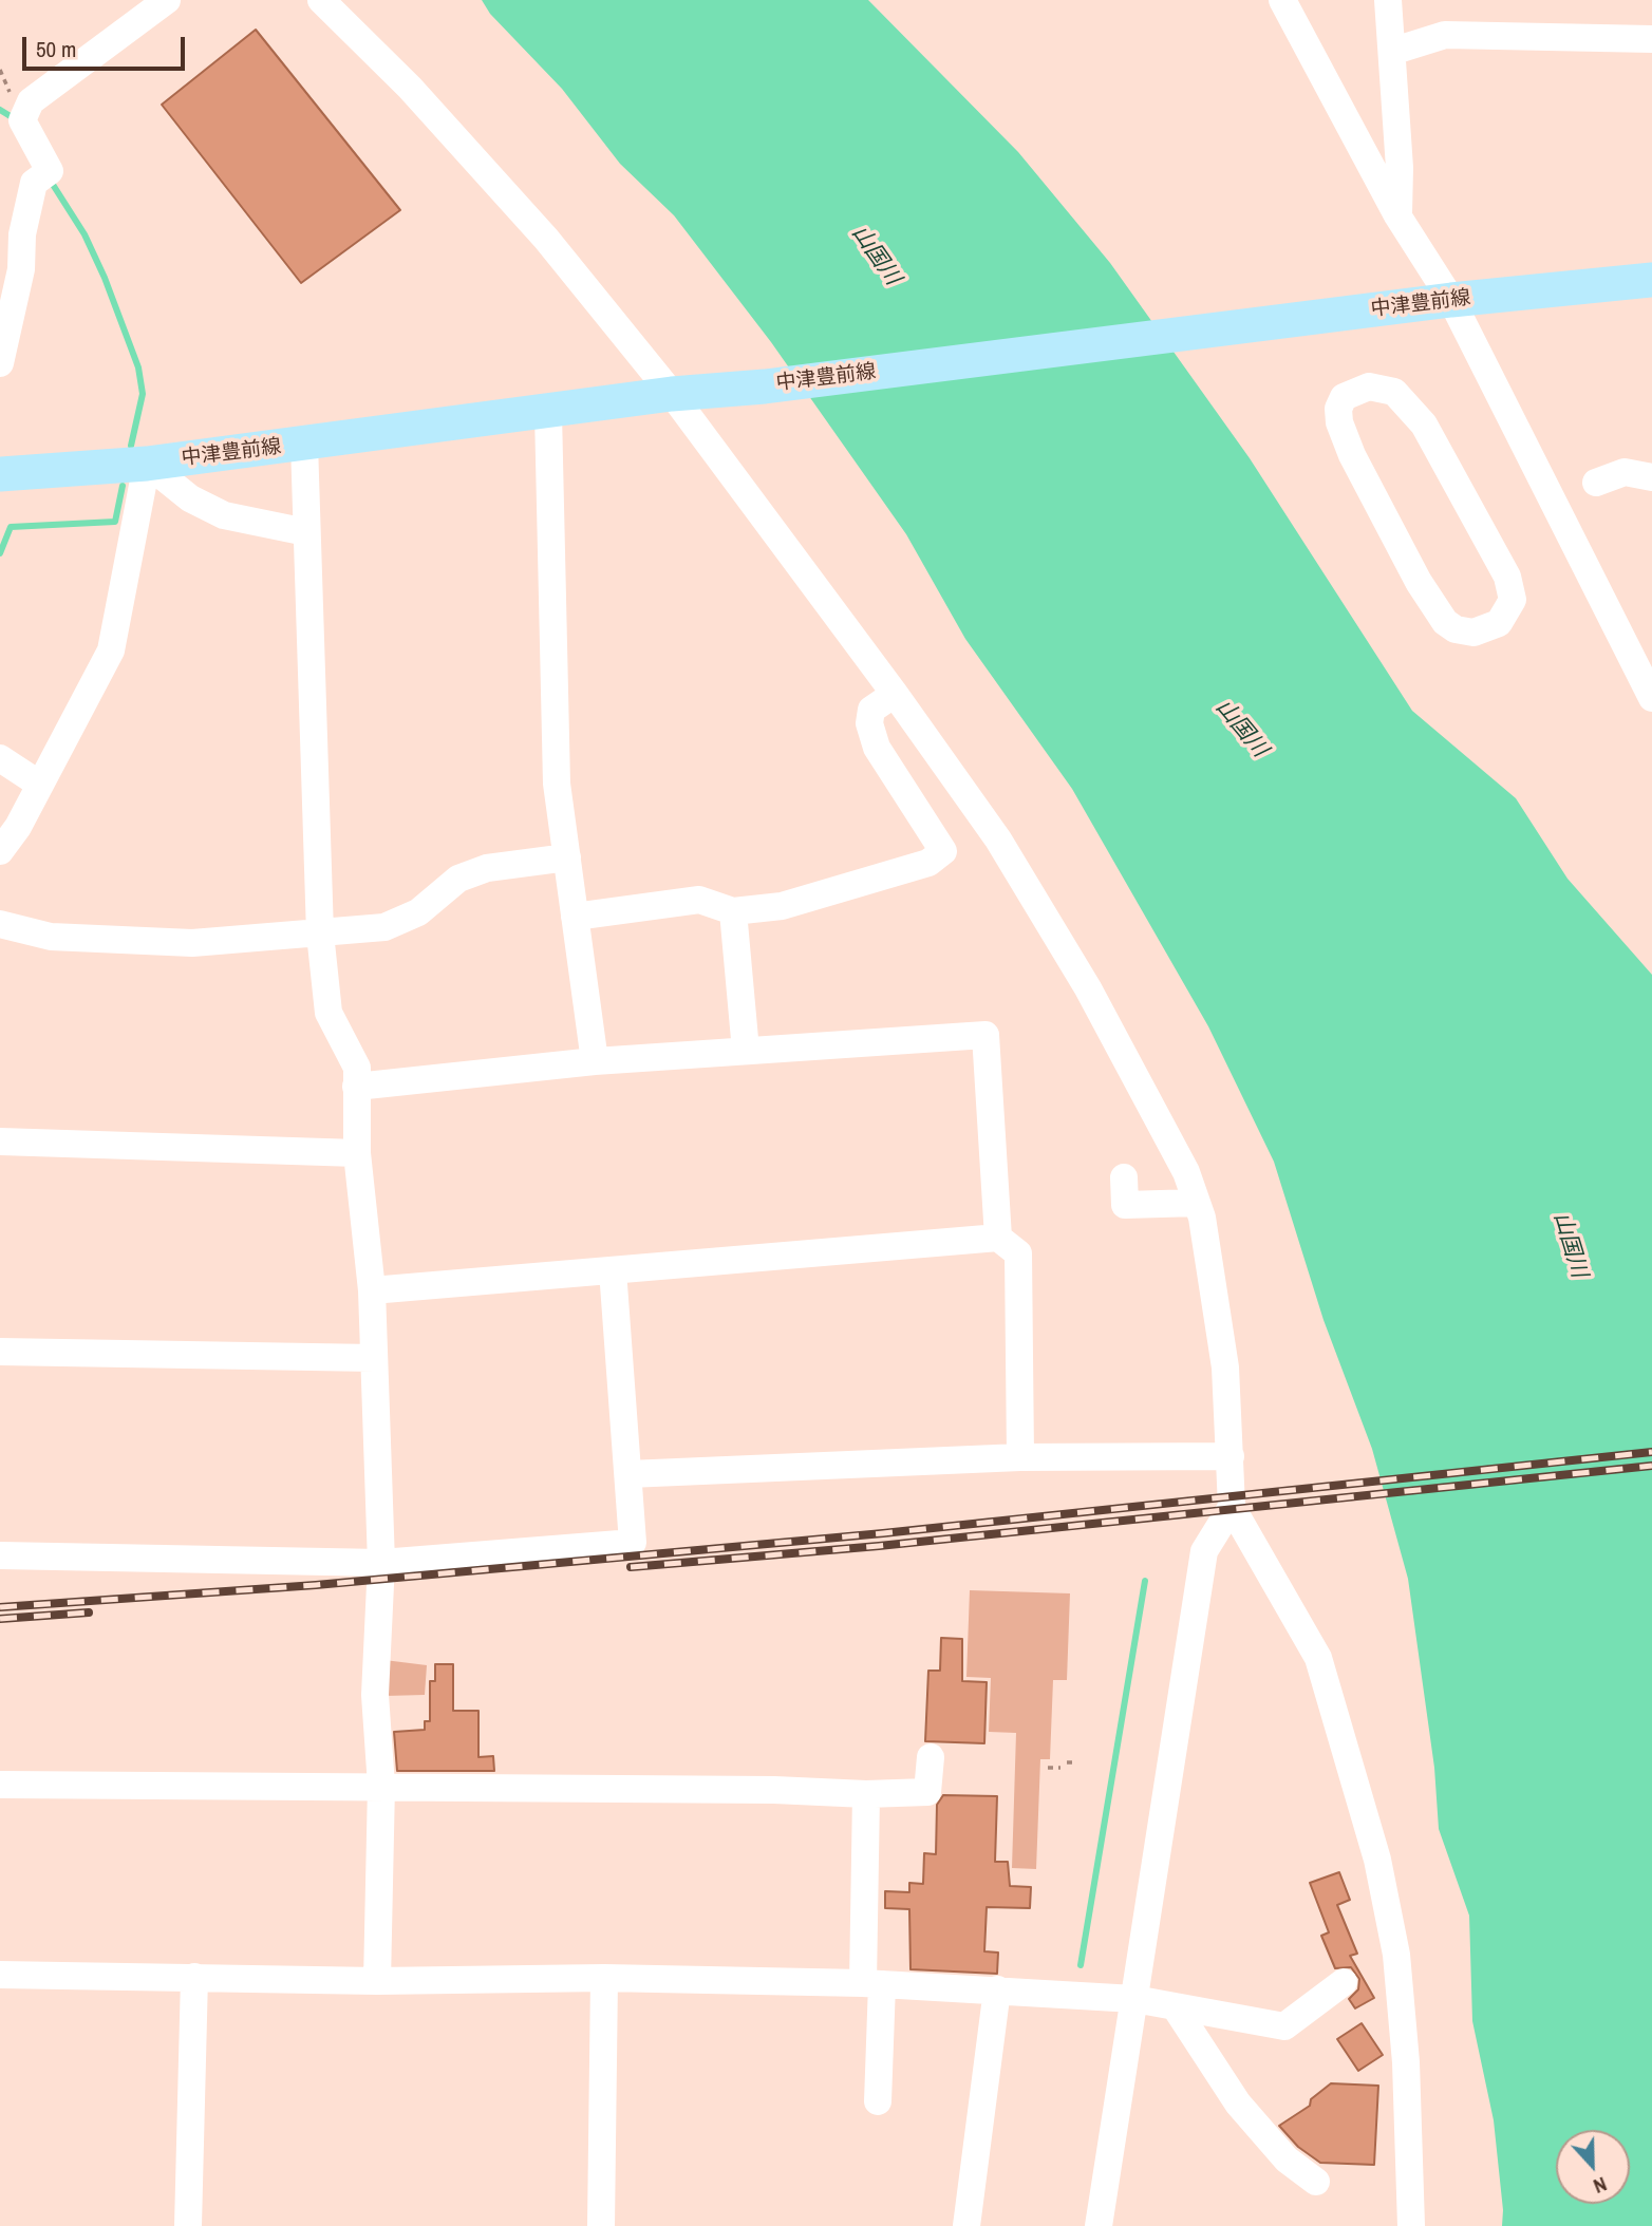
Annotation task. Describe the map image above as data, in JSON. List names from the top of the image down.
{
  "streets": {
    "main road": ["中津豊前線"]
  },
  "water": ["山国川"],
  "scale_bar": "50 m",
  "north": "bottom"
}
